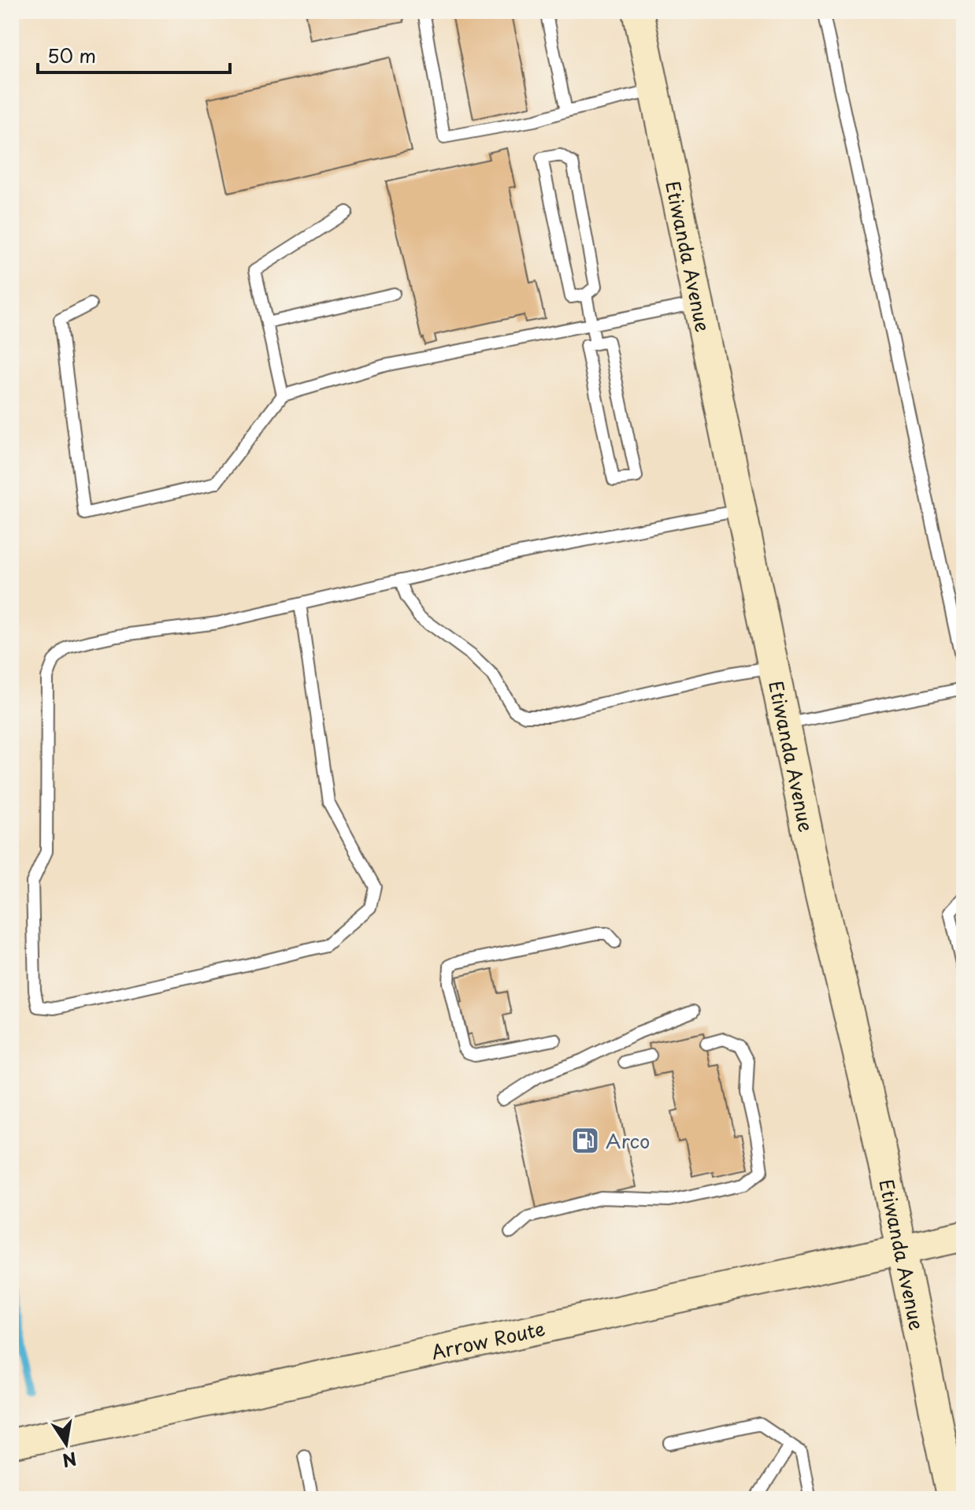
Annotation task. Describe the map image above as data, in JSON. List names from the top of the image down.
{
  "streets": {
    "main road": ["Etiwanda Avenue", "Arrow Route"]
  },
  "crossings": [
    ["Etiwanda Avenue", "Arrow Route"]
  ],
  "places": {
    "fuel station": ["Arco"]
  },
  "scale_bar": "50 m",
  "north": "bottom"
}
